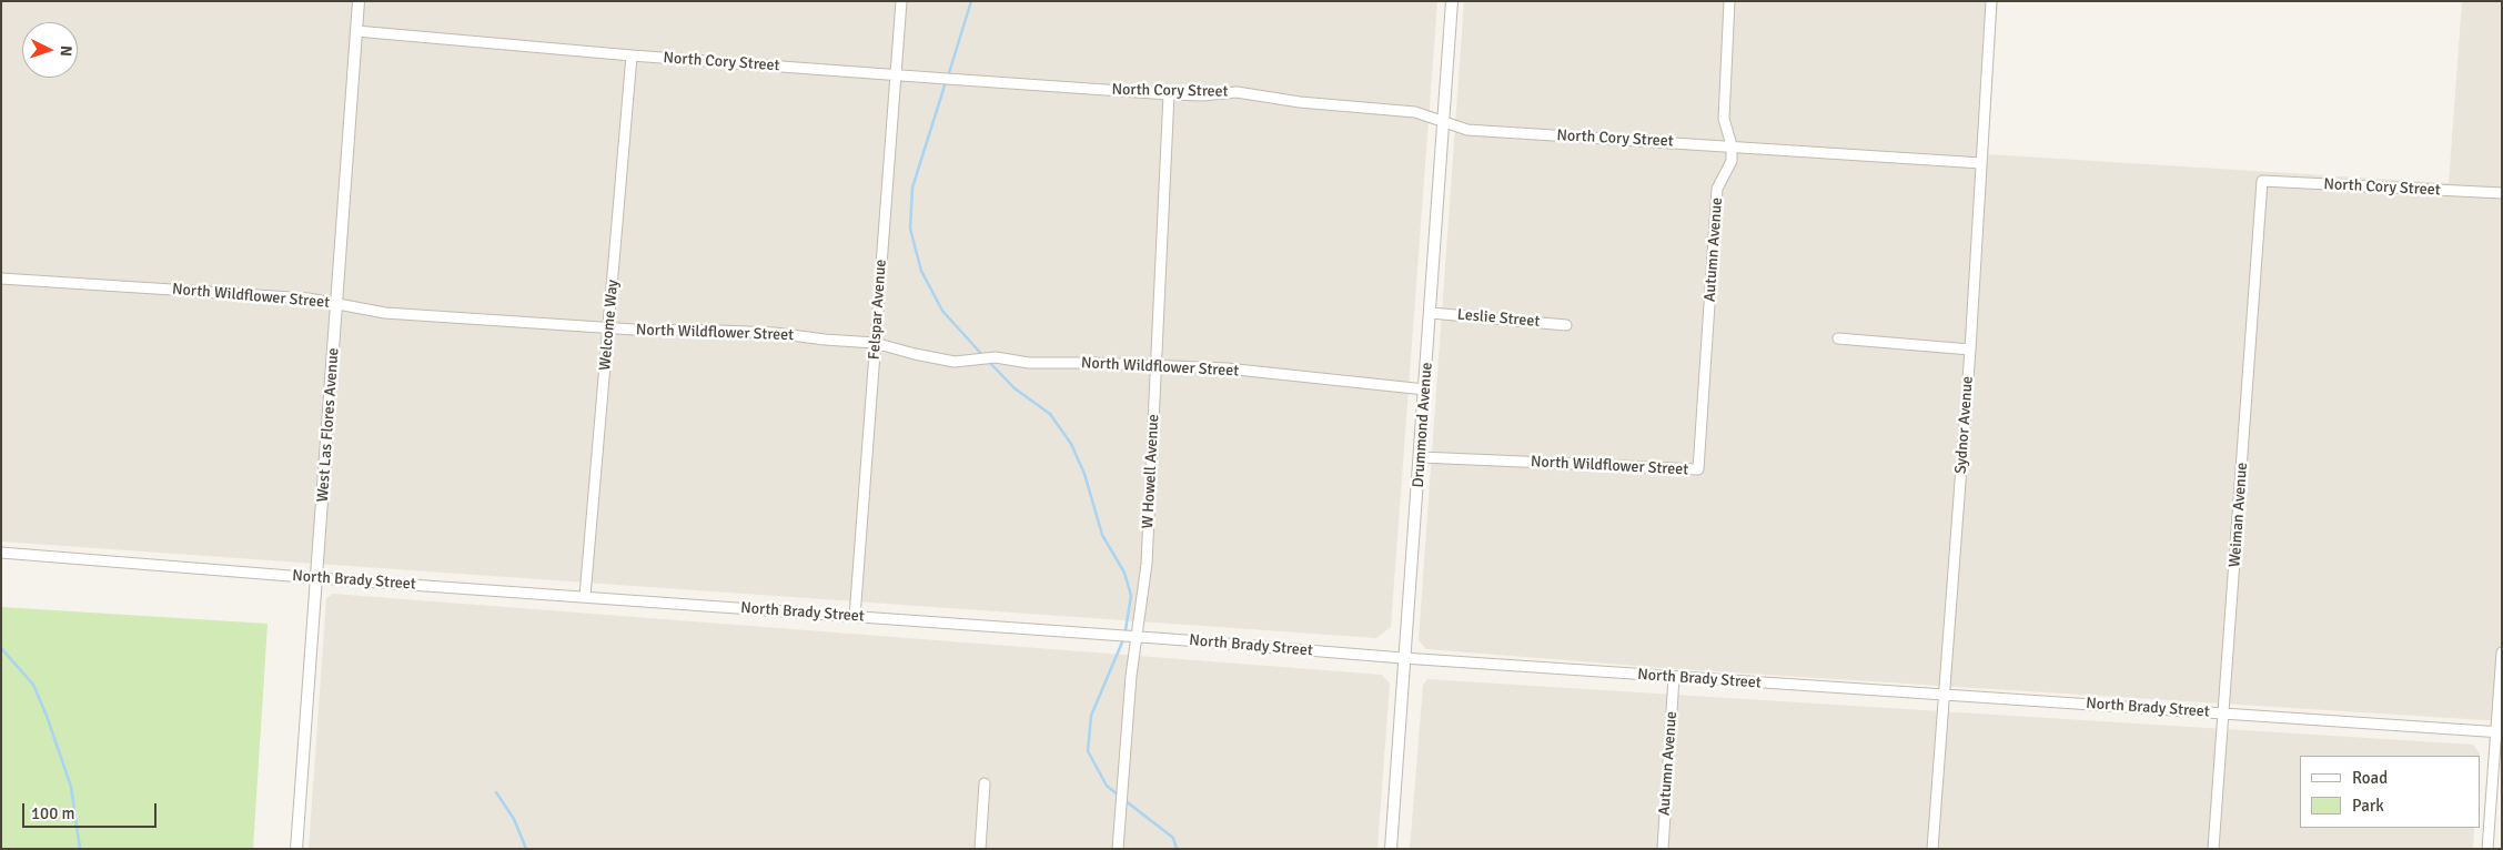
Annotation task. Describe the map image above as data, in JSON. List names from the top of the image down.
{
  "streets": {
    "street": [
      "North Cory Street",
      "Autumn Avenue",
      "North Wildflower Street",
      "Felspar Avenue",
      "Leslie Street",
      "Welcome Way",
      "West Las Flores Avenue",
      "Drummond Avenue",
      "Sydnor Avenue",
      "W Howell Avenue",
      "Weiman Avenue",
      "North Brady Street"
    ]
  },
  "crossings": [
    ["North Cory Street", "Autumn Avenue"],
    ["North Cory Street", "Felspar Avenue"],
    ["North Cory Street", "Welcome Way"],
    ["North Cory Street", "West Las Flores Avenue"],
    ["North Cory Street", "Drummond Avenue"],
    ["North Cory Street", "Sydnor Avenue"],
    ["North Cory Street", "W Howell Avenue"],
    ["North Cory Street", "Weiman Avenue"],
    ["Autumn Avenue", "North Wildflower Street"],
    ["Autumn Avenue", "North Brady Street"],
    ["North Wildflower Street", "Felspar Avenue"],
    ["North Wildflower Street", "Welcome Way"],
    ["North Wildflower Street", "West Las Flores Avenue"],
    ["North Wildflower Street", "Drummond Avenue"],
    ["North Wildflower Street", "W Howell Avenue"],
    ["Felspar Avenue", "North Brady Street"],
    ["Leslie Street", "Drummond Avenue"],
    ["Welcome Way", "North Brady Street"],
    ["West Las Flores Avenue", "North Brady Street"],
    ["Drummond Avenue", "North Brady Street"],
    ["Sydnor Avenue", "North Brady Street"],
    ["W Howell Avenue", "North Brady Street"],
    ["Weiman Avenue", "North Brady Street"]
  ],
  "legend": ["Road", "Park"],
  "scale_bar": "100 m",
  "north": "right"
}
